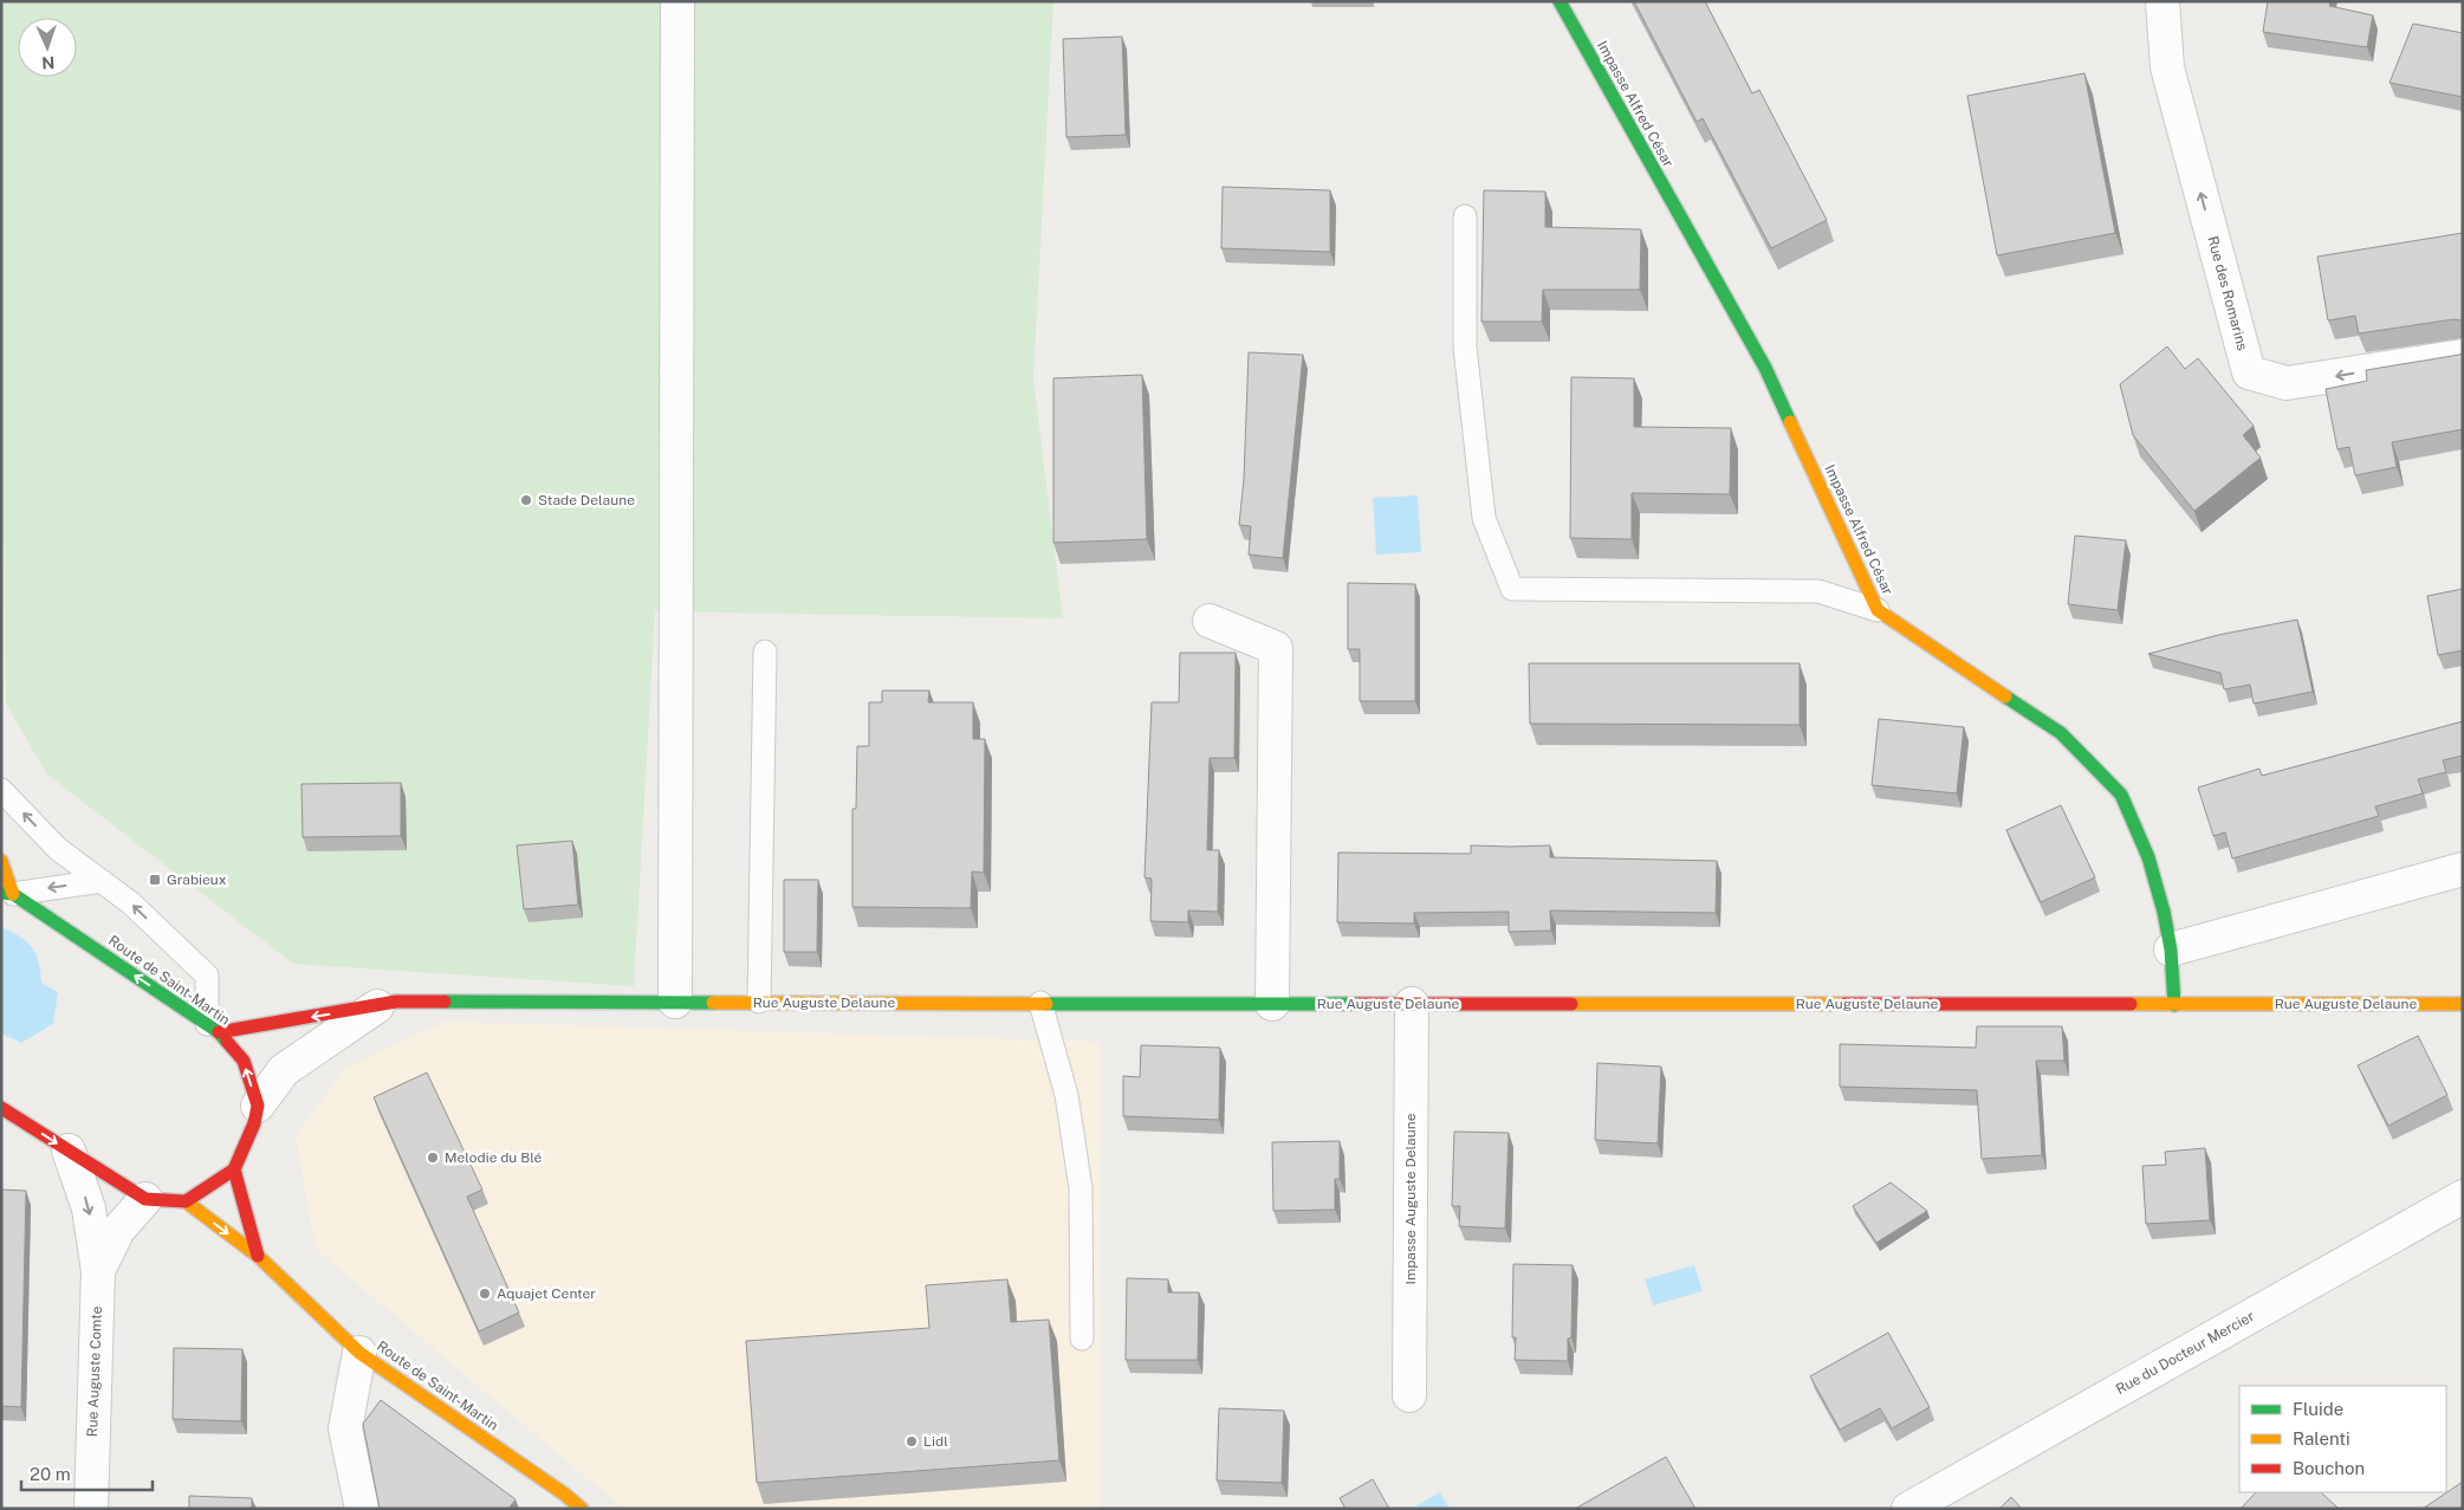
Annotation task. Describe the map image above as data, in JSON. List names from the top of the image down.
{
  "streets": {
    "street": [
      "Impasse Alfred César",
      "Rue des Romarins",
      "Route de Saint-Martin",
      "Rue Auguste Delaune",
      "Impasse Auguste Delaune",
      "Rue du Docteur Mercier",
      "Rue Auguste Comte"
    ]
  },
  "crossings": [
    ["Impasse Alfred César", "Rue Auguste Delaune"],
    ["Route de Saint-Martin", "Rue Auguste Delaune"],
    ["Rue Auguste Delaune", "Impasse Auguste Delaune"]
  ],
  "places": {
    "other": [
      "Stade Delaune",
      "Melodie du Blé",
      "Aquajet Center",
      "Lidl"
    ],
    "transit": ["Grabieux"]
  },
  "legend": ["Fluide", "Ralenti", "Bouchon"],
  "scale_bar": "20 m",
  "north": "bottom"
}
